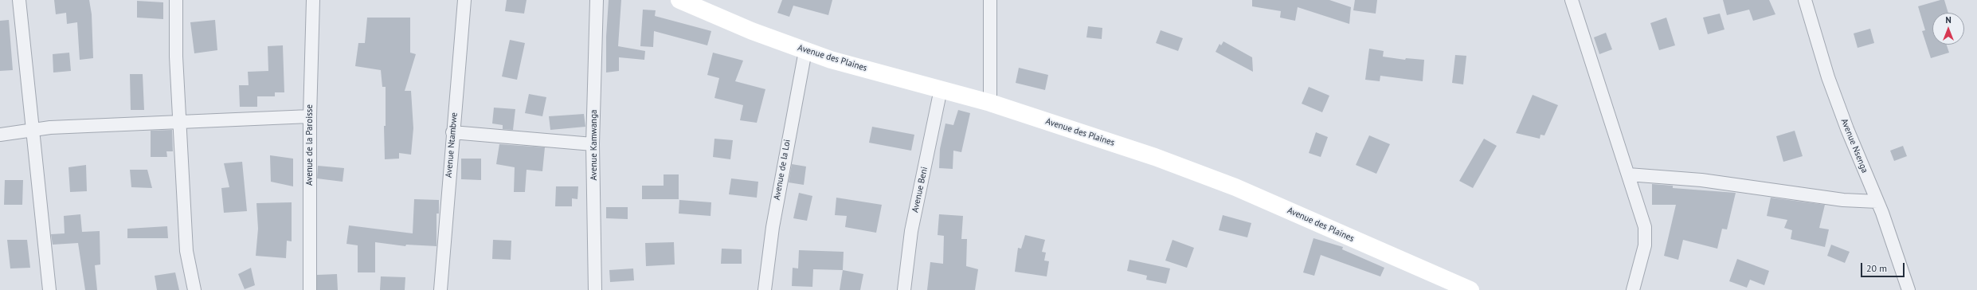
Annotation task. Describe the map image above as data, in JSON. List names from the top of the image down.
{
  "streets": {
    "street": [
      "Avenue des Plaines",
      "Avenue de la Paroisse",
      "Avenue Ntambwe",
      "Avenue Kamwanga",
      "Avenue Nsenga",
      "Avenue de la Loi",
      "Avenue Beni"
    ]
  },
  "crossings": [
    ["Avenue des Plaines", "Avenue de la Loi"],
    ["Avenue des Plaines", "Avenue Beni"]
  ],
  "scale_bar": "20 m",
  "north": "top"
}
